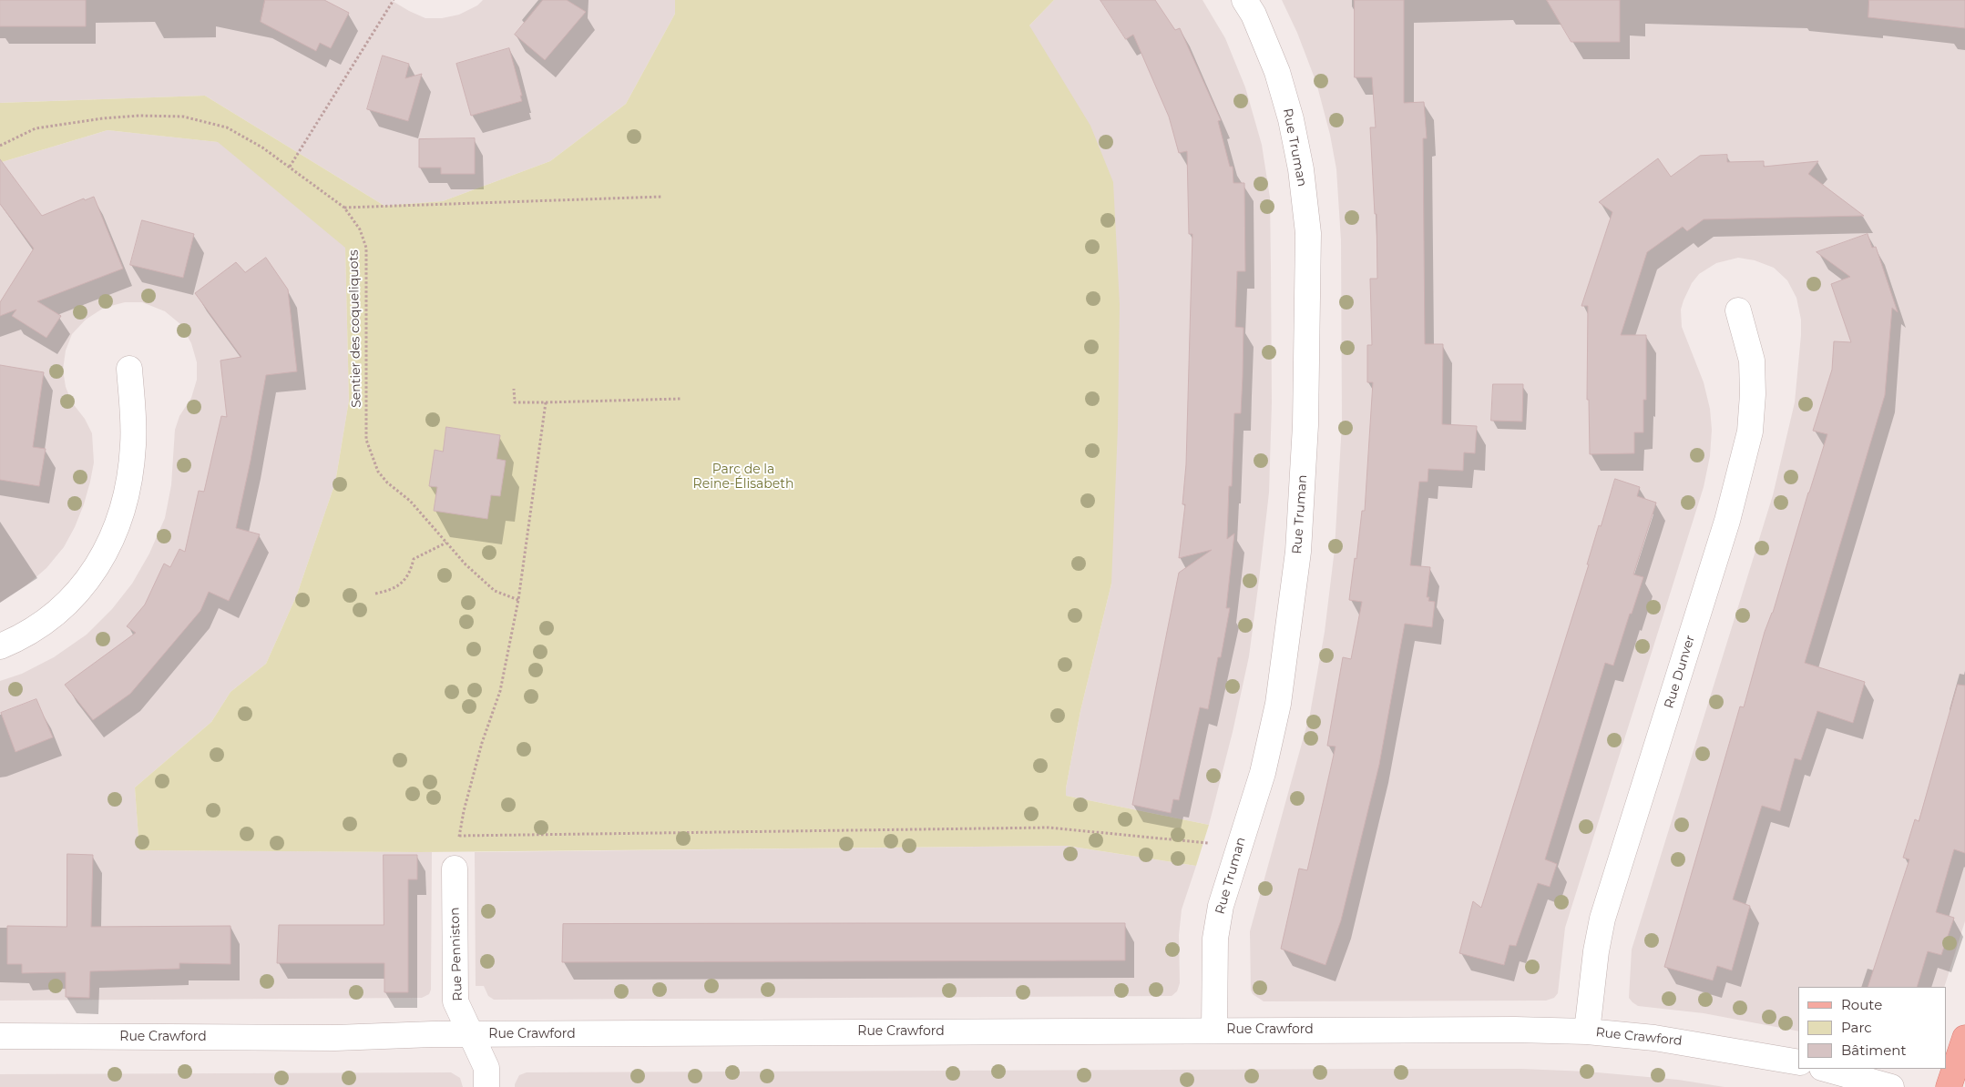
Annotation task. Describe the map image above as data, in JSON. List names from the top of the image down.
{
  "streets": {
    "street": [
      "Rue Truman",
      "Rue Dunver",
      "Rue Penniston",
      "Rue Crawford"
    ],
    "path": ["Sentier des coqueliquots"]
  },
  "crossings": [
    ["Rue Truman", "Rue Crawford"],
    ["Rue Dunver", "Rue Crawford"],
    ["Rue Penniston", "Rue Crawford"]
  ],
  "parks": ["Parc de la Reine-Élisabeth"],
  "legend": ["Route", "Parc", "Bâtiment"]
}
